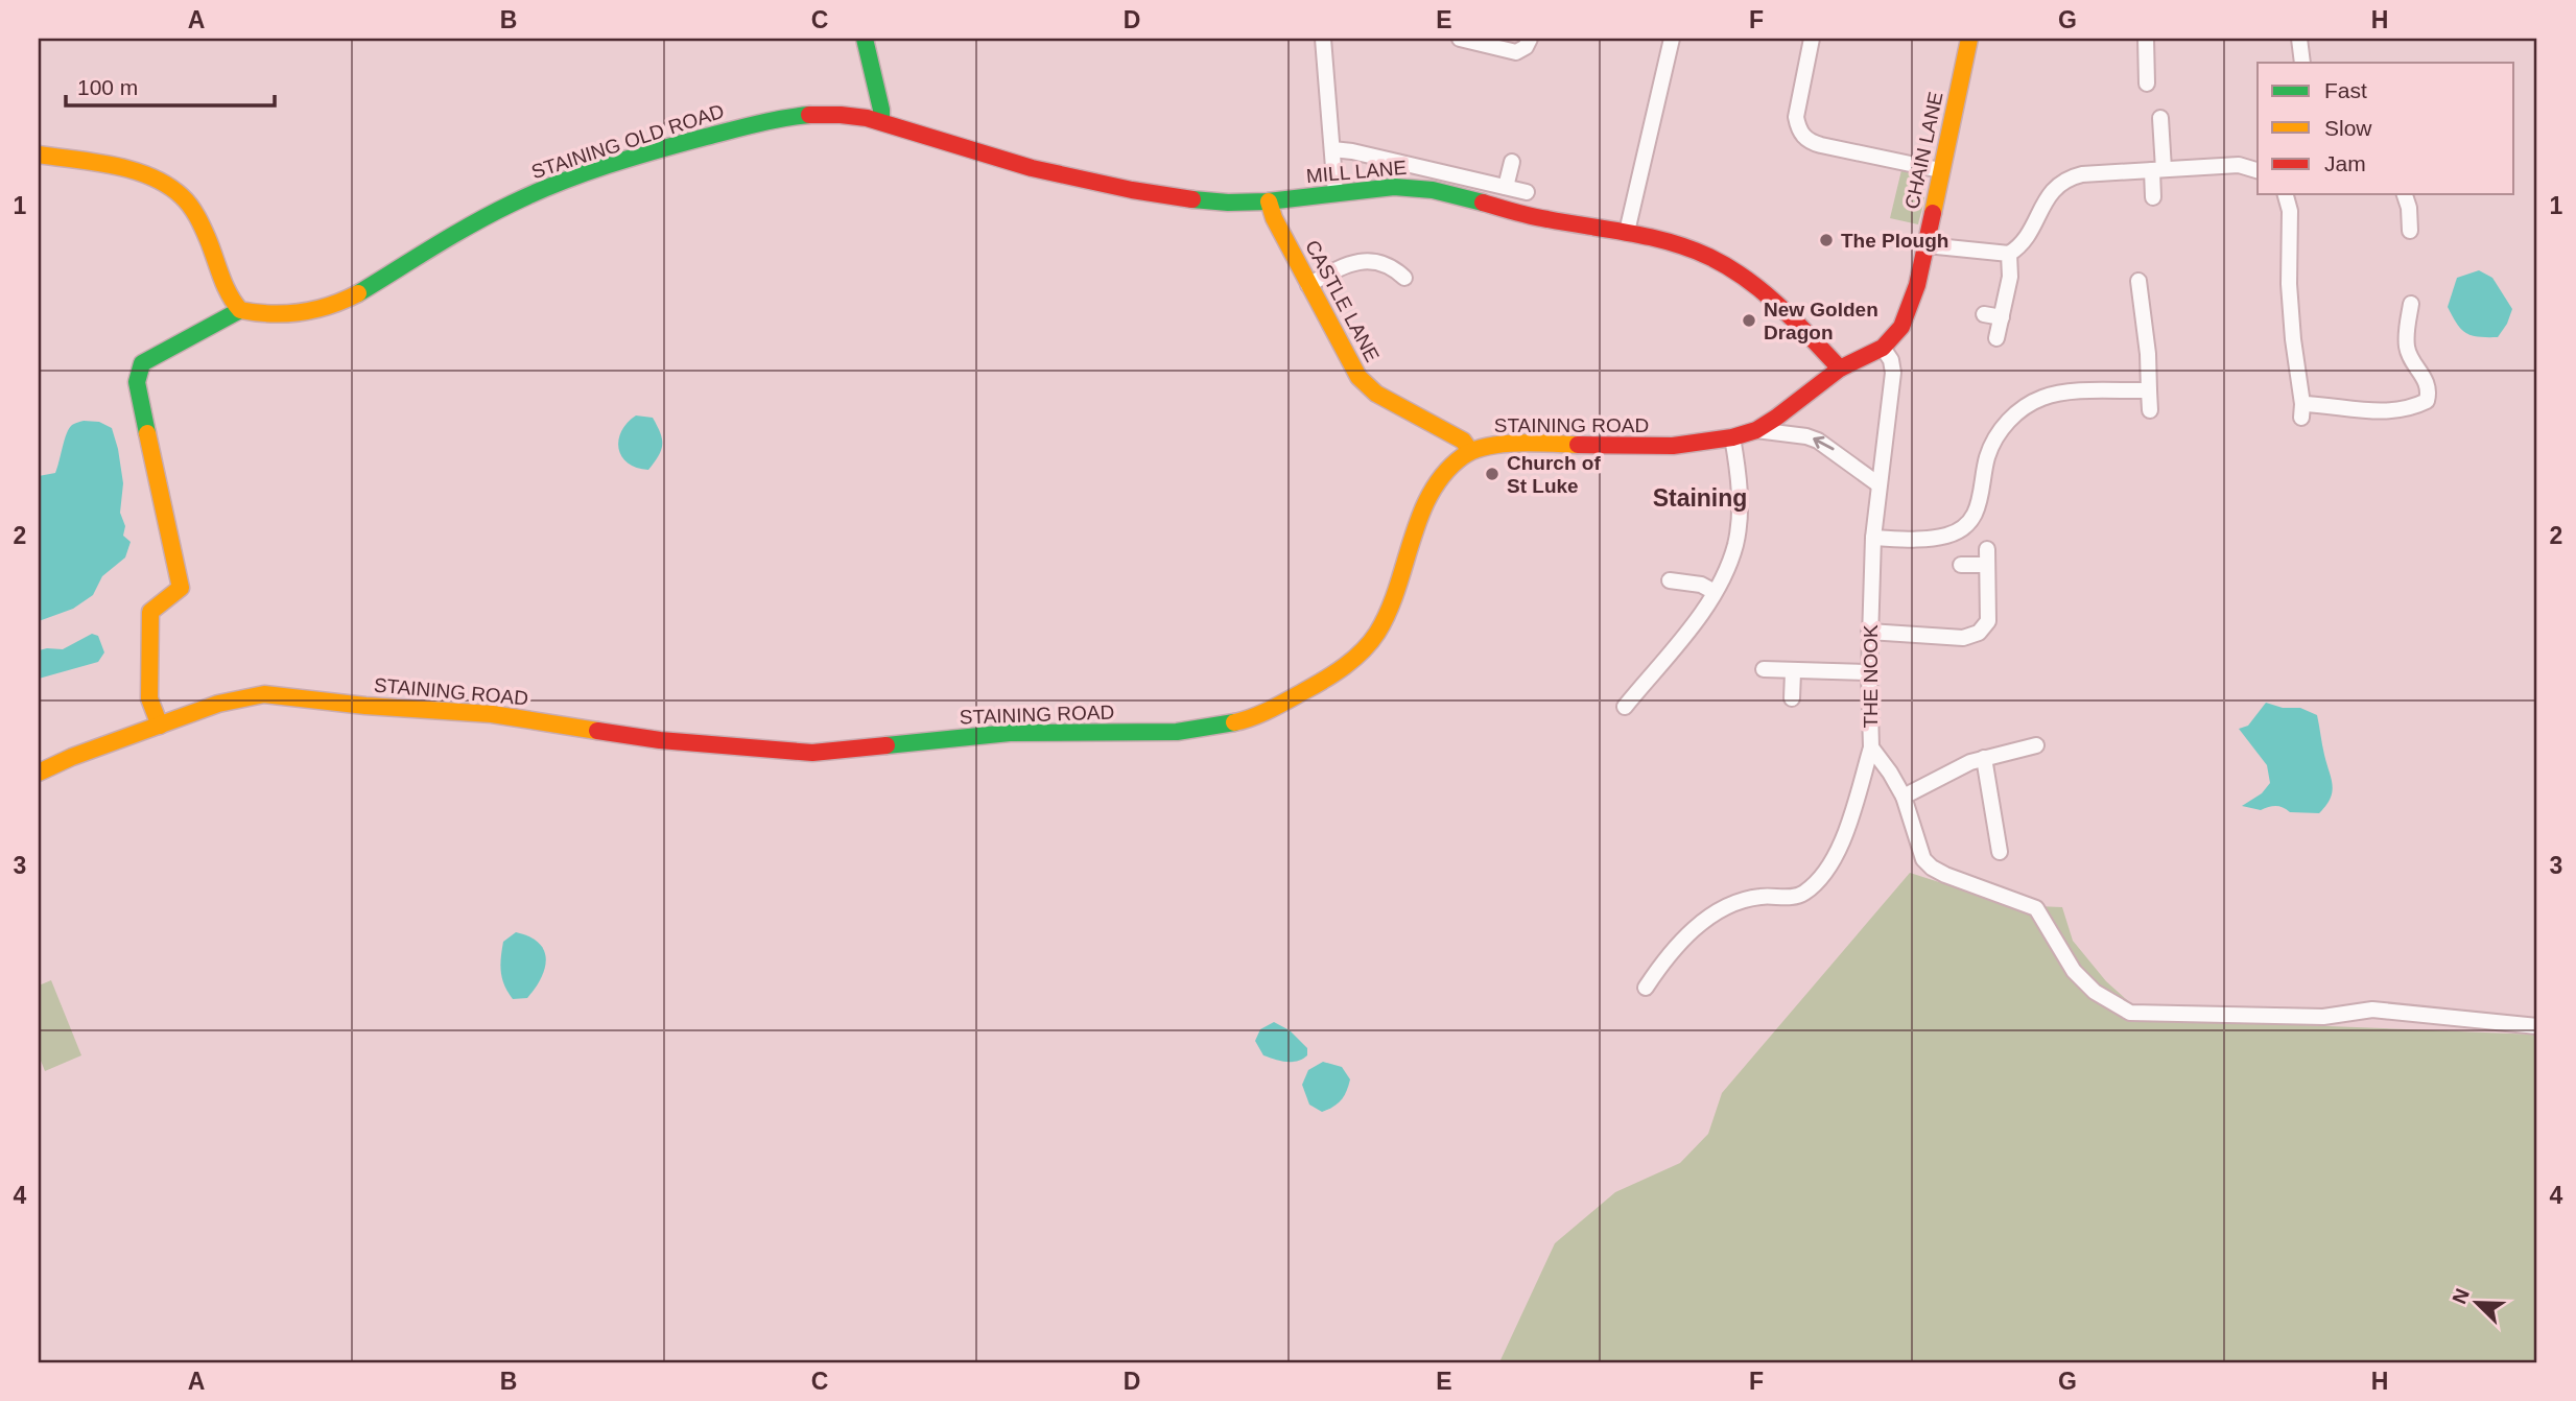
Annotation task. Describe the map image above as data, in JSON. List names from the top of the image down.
{
  "streets": {
    "street": [
      "STAINING OLD ROAD",
      "CHAIN LANE",
      "MILL LANE",
      "CASTLE LANE",
      "STAINING ROAD",
      "THE NOOK"
    ]
  },
  "crossings": [
    ["STAINING OLD ROAD", "MILL LANE"],
    ["CHAIN LANE", "STAINING ROAD"],
    ["CHAIN LANE", "THE NOOK"],
    ["MILL LANE", "CASTLE LANE"],
    ["MILL LANE", "STAINING ROAD"],
    ["CASTLE LANE", "STAINING ROAD"],
    ["STAINING ROAD", "THE NOOK"]
  ],
  "districts": ["Staining"],
  "places": ["The Plough", "New Golden Dragon", "Church of St Luke"],
  "legend": ["Fast", "Slow", "Jam"],
  "scale_bar": "100 m",
  "north": "top left",
  "grid": {
    "columns": [
      "A",
      "B",
      "C",
      "D",
      "E",
      "F",
      "G",
      "H"
    ],
    "rows": [
      "1",
      "2",
      "3",
      "4"
    ]
  }
}
